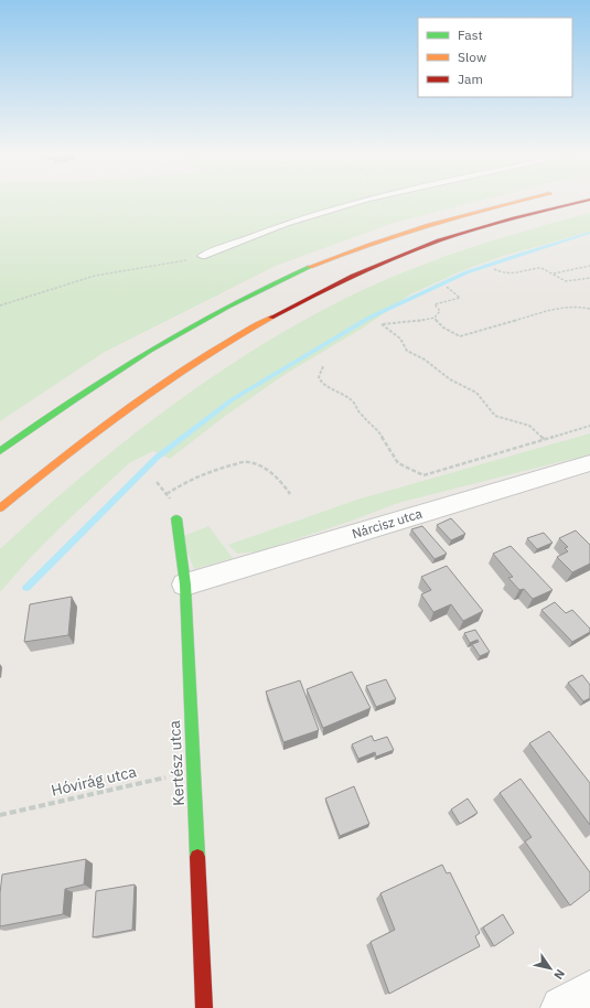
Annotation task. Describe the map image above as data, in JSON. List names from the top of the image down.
{
  "streets": {
    "main road": ["Kertész utca"],
    "street": ["Nárcisz utca"],
    "path": ["Hóvirág utca"]
  },
  "crossings": [
    ["Nárcisz utca", "Kertész utca"],
    ["Kertész utca", "Hóvirág utca"]
  ],
  "legend": ["Fast", "Slow", "Jam"],
  "north": "bottom right"
}
